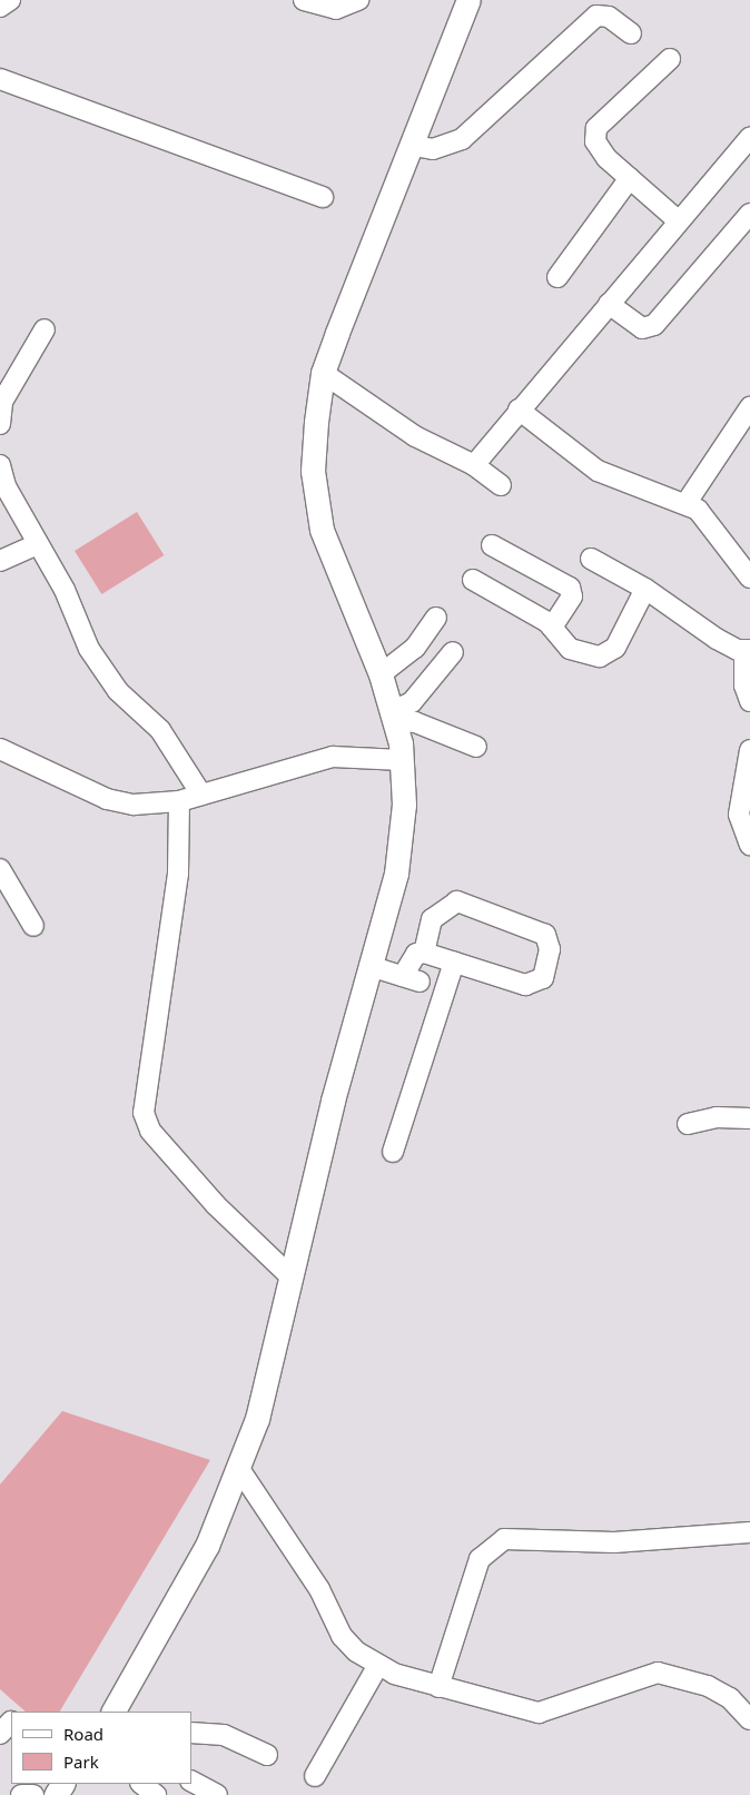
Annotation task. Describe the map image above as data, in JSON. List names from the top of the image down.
{
  "legend": ["Road", "Park"]
}
